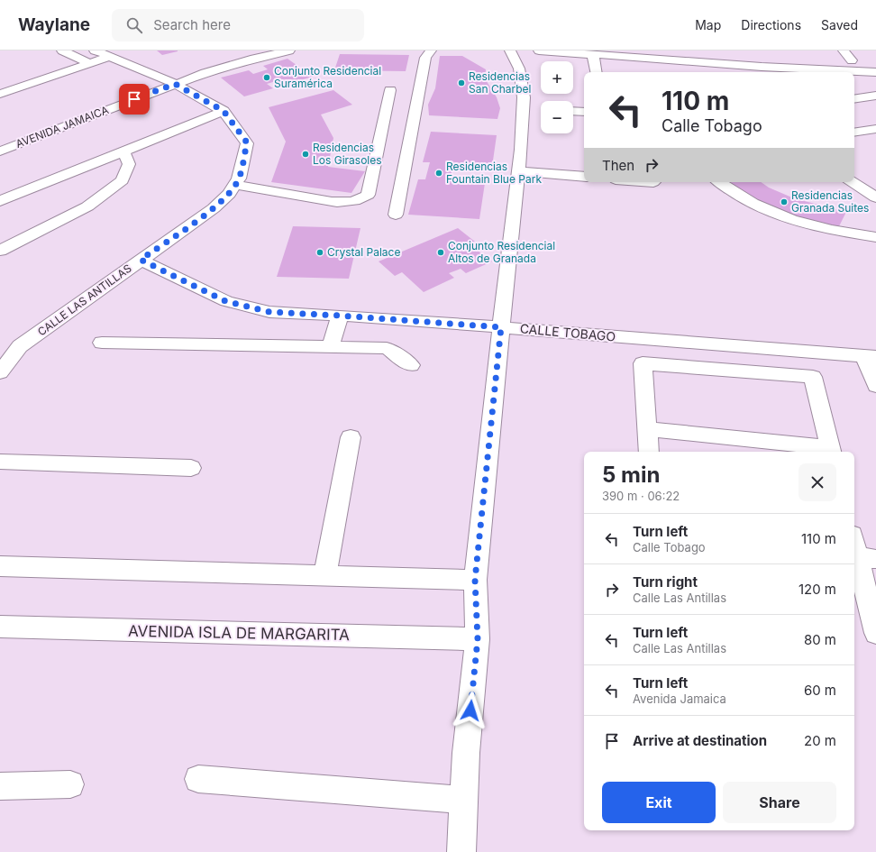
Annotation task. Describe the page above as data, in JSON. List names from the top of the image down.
{
  "streets": {
    "street": [
      "AVENIDA JAMAICA",
      "CALLE LAS ANTILLAS",
      "CALLE TOBAGO",
      "AVENIDA ISLA DE MARGARITA"
    ]
  },
  "crossings": [
    ["AVENIDA JAMAICA", "CALLE LAS ANTILLAS"],
    ["CALLE LAS ANTILLAS", "CALLE TOBAGO"]
  ],
  "places": [
    "Conjunto Residencial Suramérica",
    "Residencias San Charbel",
    "Residencias Los Girasoles",
    "Residencias Fountain Blue Park",
    "Residencias Granada Suites",
    "Crystal Palace",
    "Conjunto Residencial Altos de Granada"
  ],
  "page": {
    "header": "Waylane",
    "search": "Search here",
    "nav": ["Map", "Directions", "Saved"],
    "map_buttons": ["+", "−"],
    "turn": ["110 m", "Calle Tobago"],
    "then": "Then",
    "heading": ["5 min", "390 m · 06:22"],
    "list": [
      {
        "name": "Turn left",
        "note": "Calle Tobago",
        "value": "110 m"
      },
      {
        "name": "Turn right",
        "note": "Calle Las Antillas",
        "value": "120 m"
      },
      {
        "name": "Turn left",
        "note": "Calle Las Antillas",
        "value": "80 m"
      },
      {
        "name": "Turn left",
        "note": "Avenida Jamaica",
        "value": "60 m"
      },
      {
        "name": "Arrive at destination",
        "value": "20 m"
      }
    ],
    "buttons": ["Exit", "Share"]
  }
}
